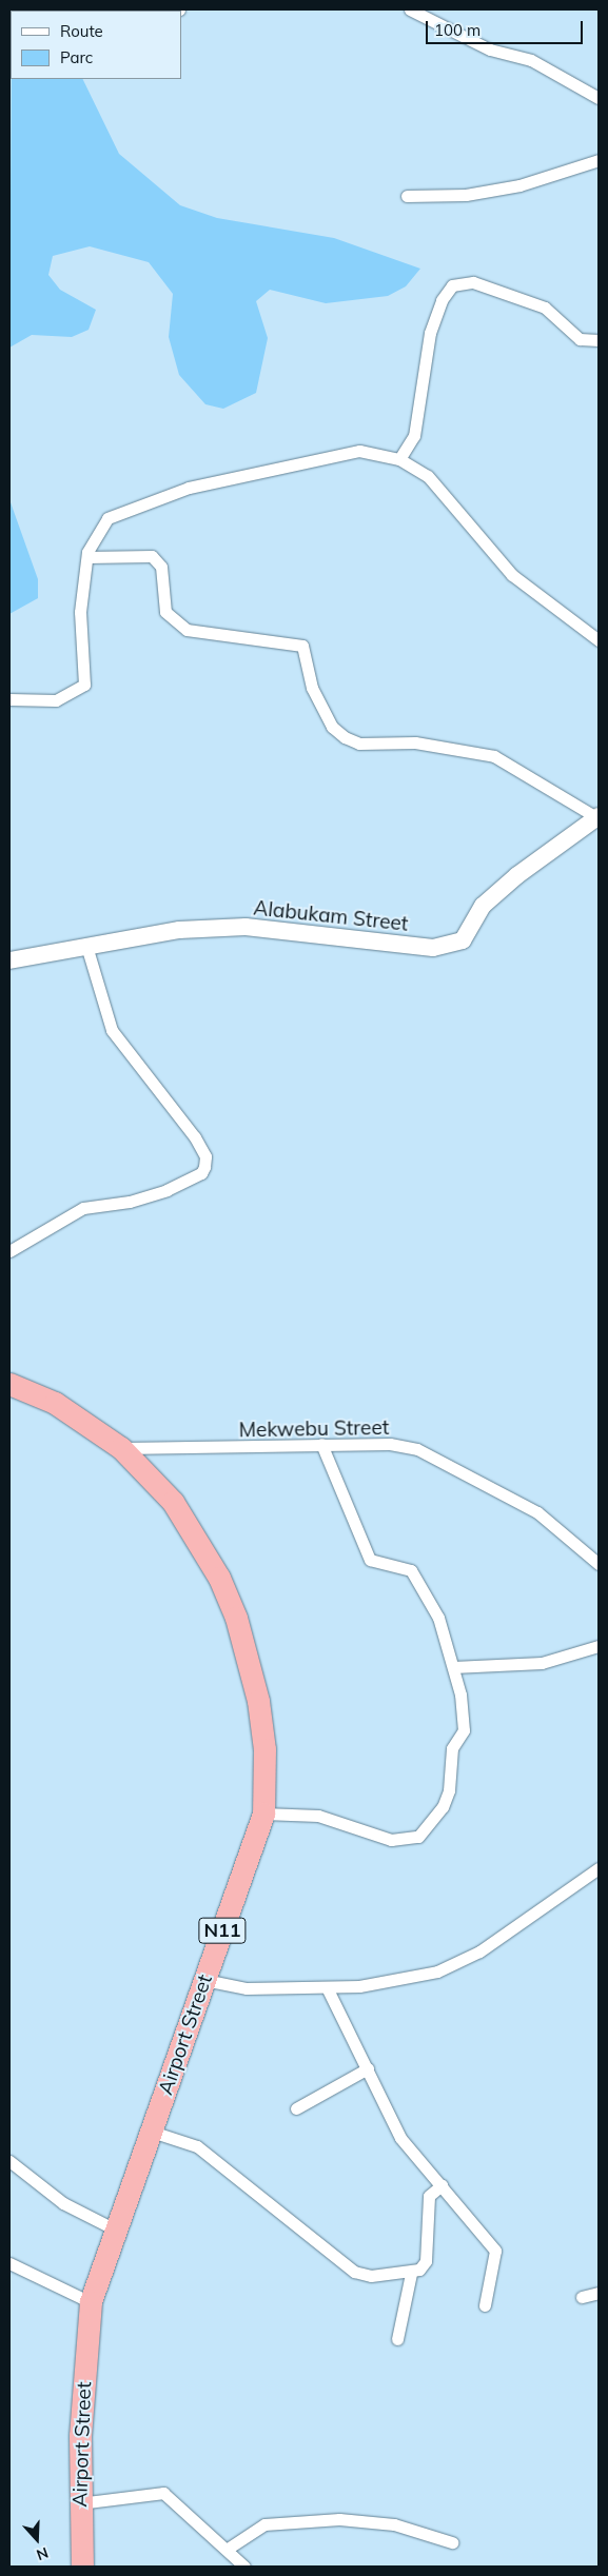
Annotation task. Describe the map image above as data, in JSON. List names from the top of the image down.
{
  "streets": {
    "highway": ["N11", "Airport Street"],
    "street": ["Alabukam Street", "Mekwebu Street"]
  },
  "crossings": [
    ["Mekwebu Street", "Airport Street"]
  ],
  "legend": ["Route", "Parc"],
  "scale_bar": "100 m",
  "north": "bottom"
}
